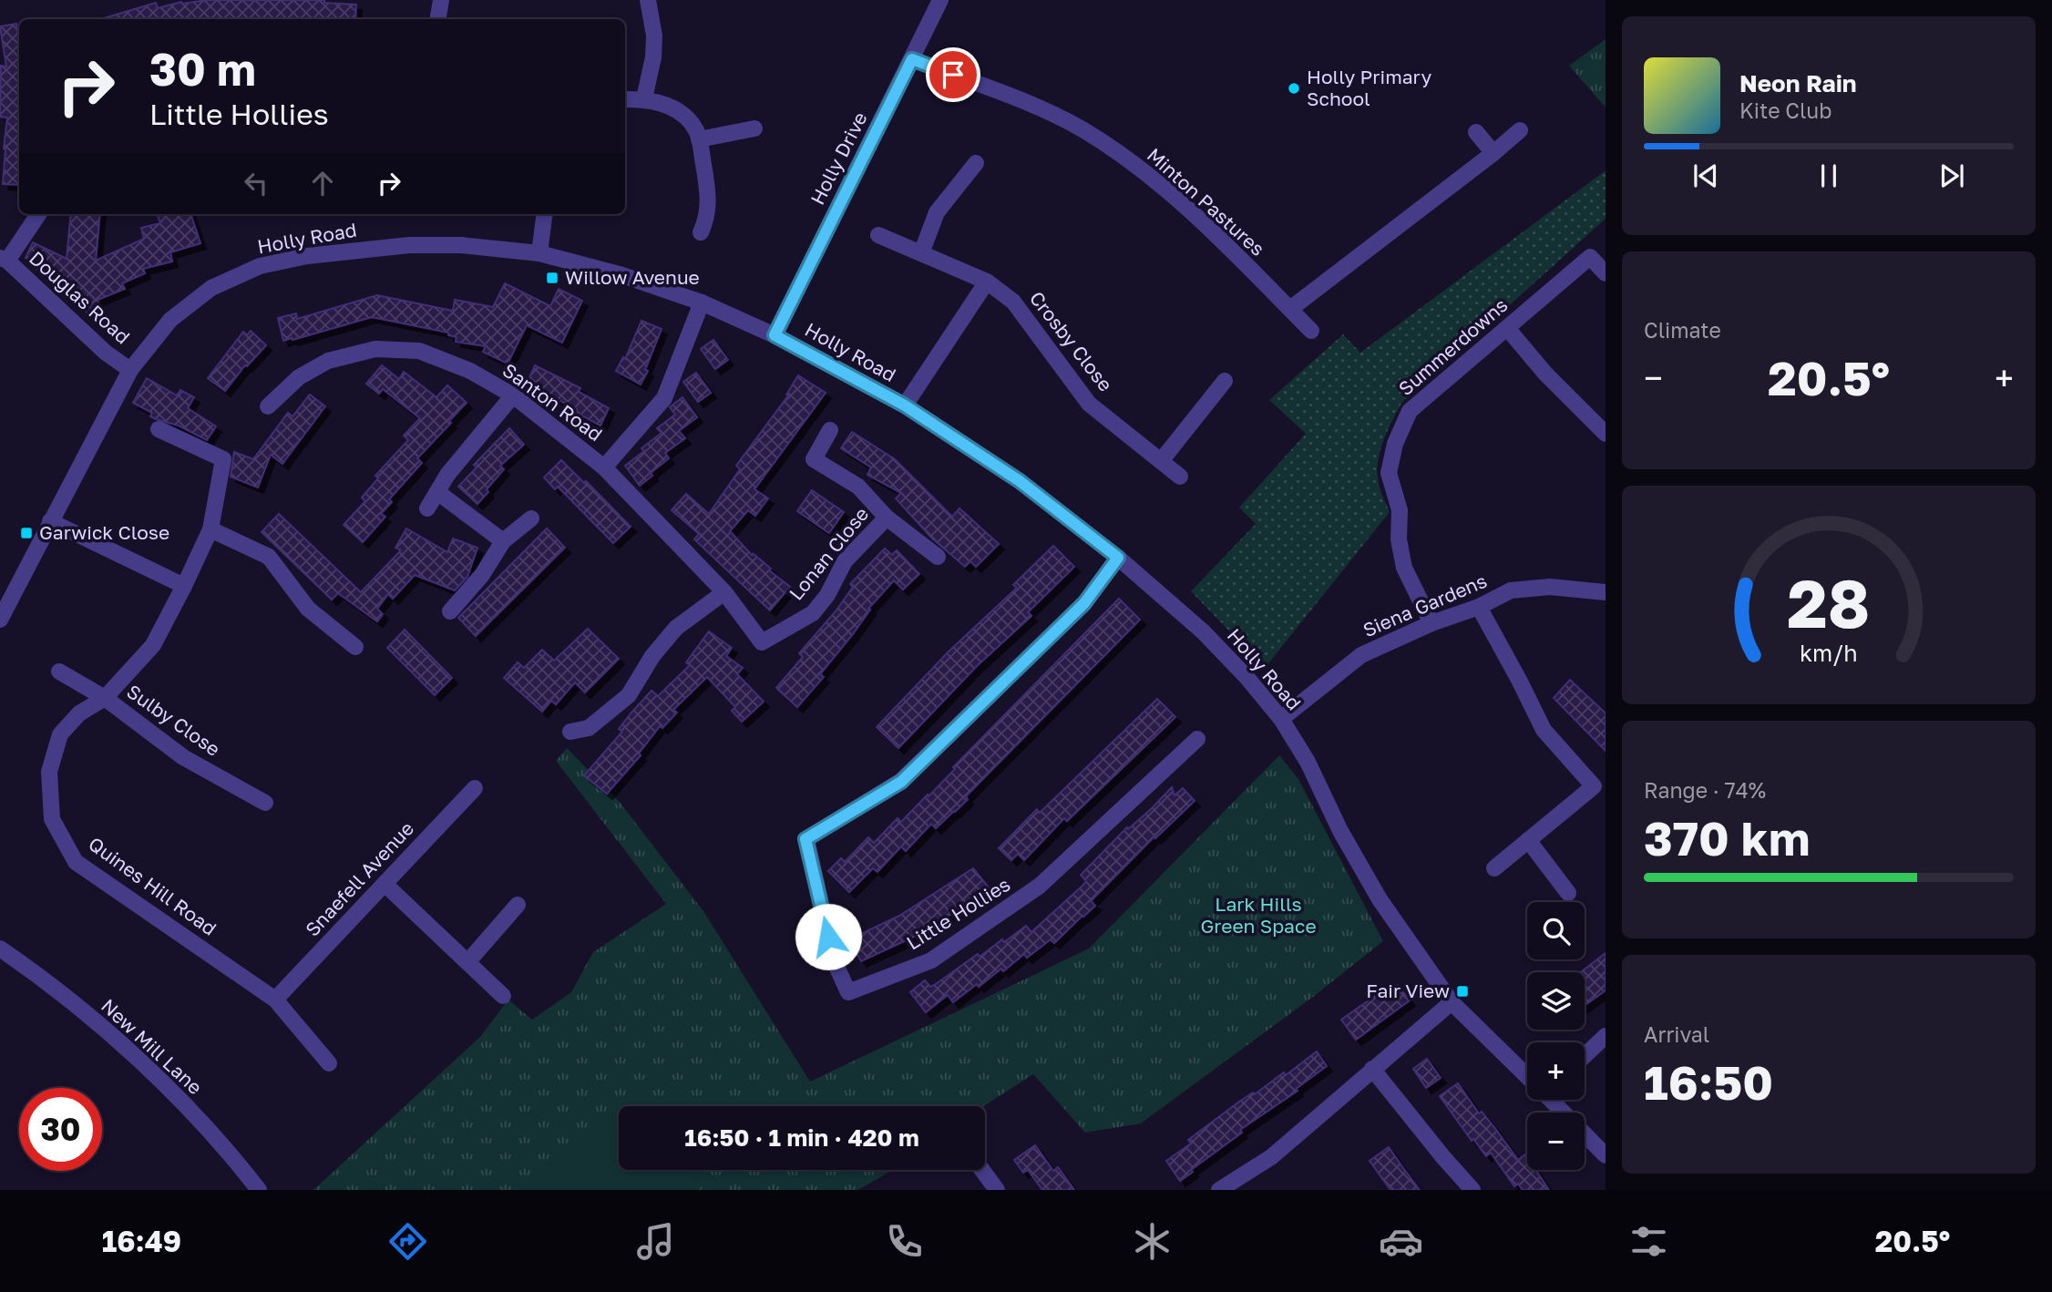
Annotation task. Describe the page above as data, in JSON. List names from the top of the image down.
{
  "streets": {
    "street": [
      "Holly Drive",
      "Minton Pastures",
      "Holly Road",
      "Douglas Road",
      "Crosby Close",
      "Summerdowns",
      "Santon Road",
      "Lonan Close",
      "Siena Gardens",
      "Sulby Close",
      "Snaefell Avenue",
      "Quines Hill Road",
      "Little Hollies",
      "New Mill Lane"
    ]
  },
  "crossings": [
    ["Holly Drive", "Minton Pastures"],
    ["Holly Drive", "Holly Road"],
    ["Holly Road", "Douglas Road"],
    ["Holly Road", "Santon Road"],
    ["Holly Road", "Siena Gardens"],
    ["Holly Road", "Little Hollies"],
    ["Summerdowns", "Siena Gardens"],
    ["Santon Road", "Lonan Close"],
    ["Sulby Close", "Quines Hill Road"],
    ["Snaefell Avenue", "Quines Hill Road"]
  ],
  "parks": ["Lark Hills Green Space"],
  "places": {
    "other": ["Holly Primary School"],
    "transit": ["Willow Avenue", "Garwick Close", "Fair View"]
  },
  "page": {
    "turn": ["30 m", "Little Hollies"],
    "song": ["Neon Rain", "Kite Club"],
    "tile": [
      "Climate",
      ["Range · 74%", "370 km"],
      ["Arrival", "16:50"]
    ],
    "heat": ["−", "20.5°", "+"],
    "map_buttons": ["+", "−"],
    "limit": "30",
    "trip": "16:50 · 1 min · 420 m",
    "tabs": ["16:49", "20.5°"],
    "gauge": ["28", "km/h"]
  }
}
